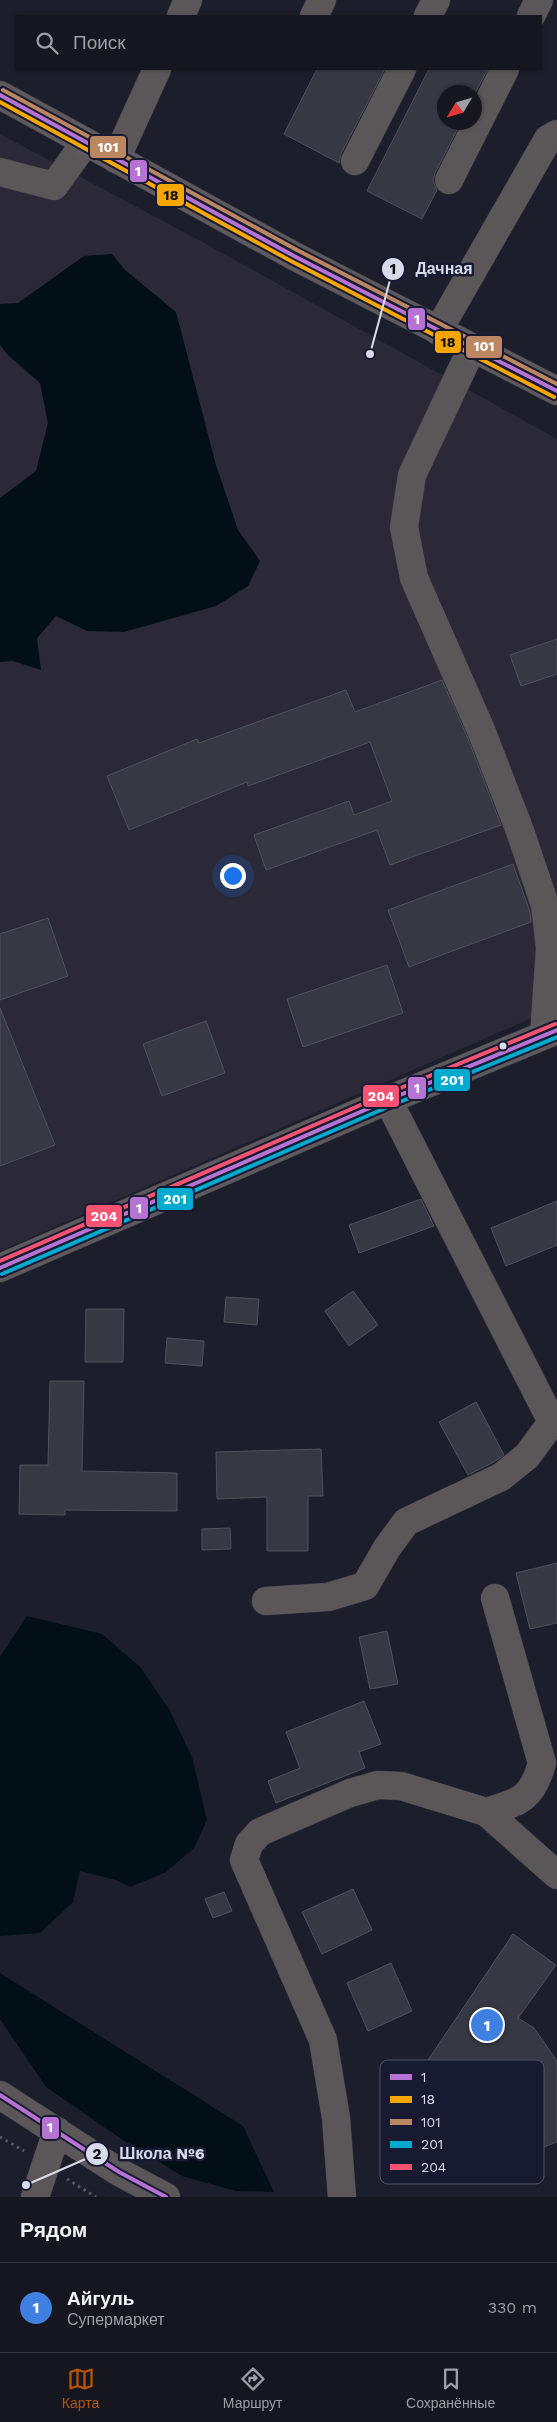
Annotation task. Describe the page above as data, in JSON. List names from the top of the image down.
{
  "places": ["Дачная", "Школа №6"],
  "lines": [
    "transit line 101",
    "transit line 1",
    "transit line 18",
    "transit line 204",
    "transit line 201"
  ],
  "legend": [
    "1",
    "18",
    "101",
    "201",
    "204"
  ],
  "north": "bottom left",
  "page": {
    "search": "Поиск",
    "pins": "1",
    "heading": "Рядом",
    "list": [
      {
        "mark": "1",
        "name": "Айгуль",
        "note": "Супермаркет",
        "value": "330 m"
      }
    ],
    "nav": ["Карта", "Маршрут", "Сохранённые"]
  }
}
